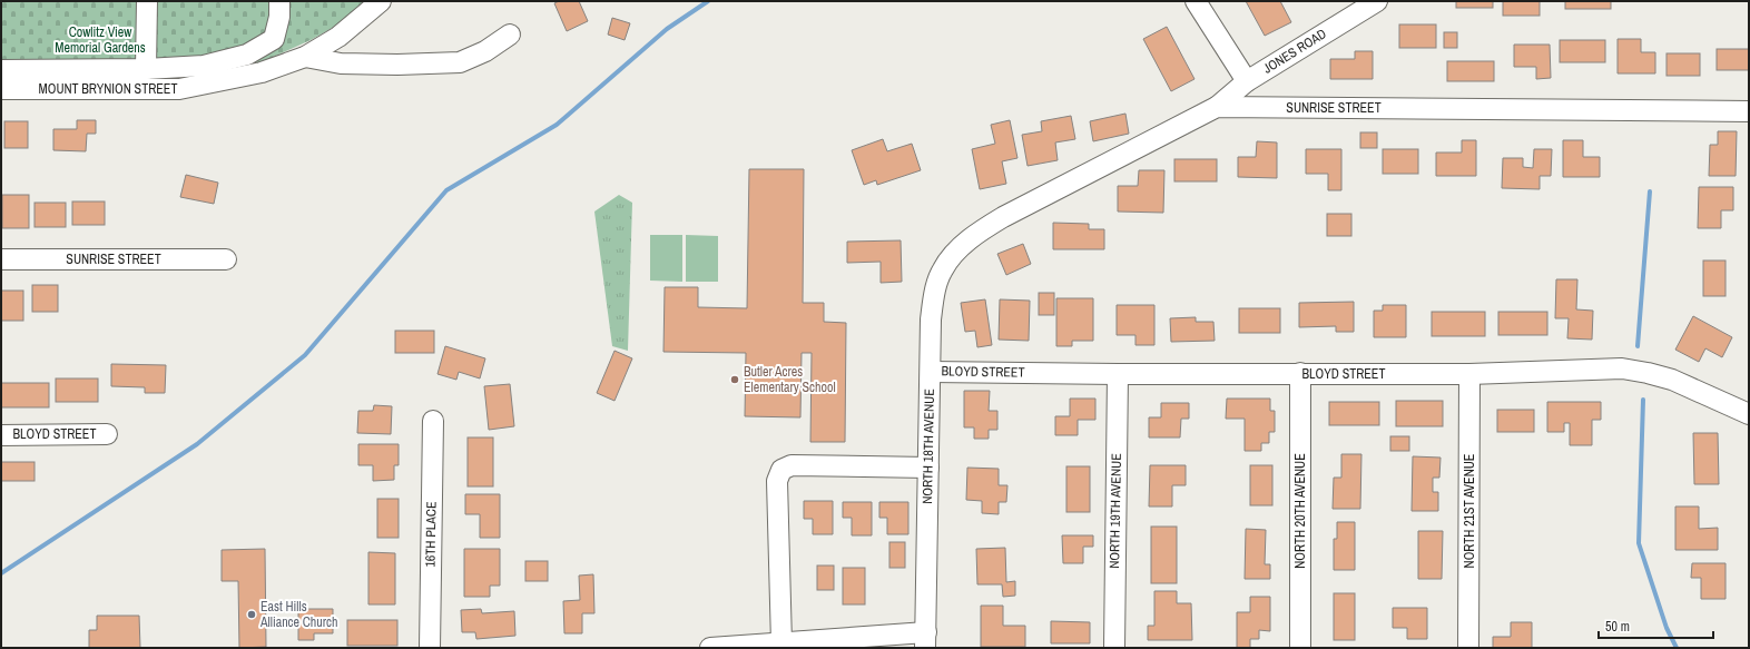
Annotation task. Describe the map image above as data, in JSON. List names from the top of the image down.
{
  "streets": {
    "street": [
      "JONES ROAD",
      "MOUNT BRYNION STREET",
      "SUNRISE STREET",
      "BLOYD STREET",
      "NORTH 18TH AVENUE",
      "NORTH 19TH AVENUE",
      "NORTH 20TH AVENUE",
      "NORTH 21ST AVENUE",
      "16TH PLACE"
    ]
  },
  "crossings": [
    ["JONES ROAD", "SUNRISE STREET"],
    ["SUNRISE STREET", "NORTH 18TH AVENUE"],
    ["BLOYD STREET", "NORTH 18TH AVENUE"],
    ["BLOYD STREET", "NORTH 19TH AVENUE"],
    ["BLOYD STREET", "NORTH 20TH AVENUE"],
    ["BLOYD STREET", "NORTH 21ST AVENUE"]
  ],
  "parks": ["Cowlitz View Memorial Gardens"],
  "places": ["Butler Acres Elementary School", "East Hills Alliance Church"],
  "scale_bar": "50 m"
}
